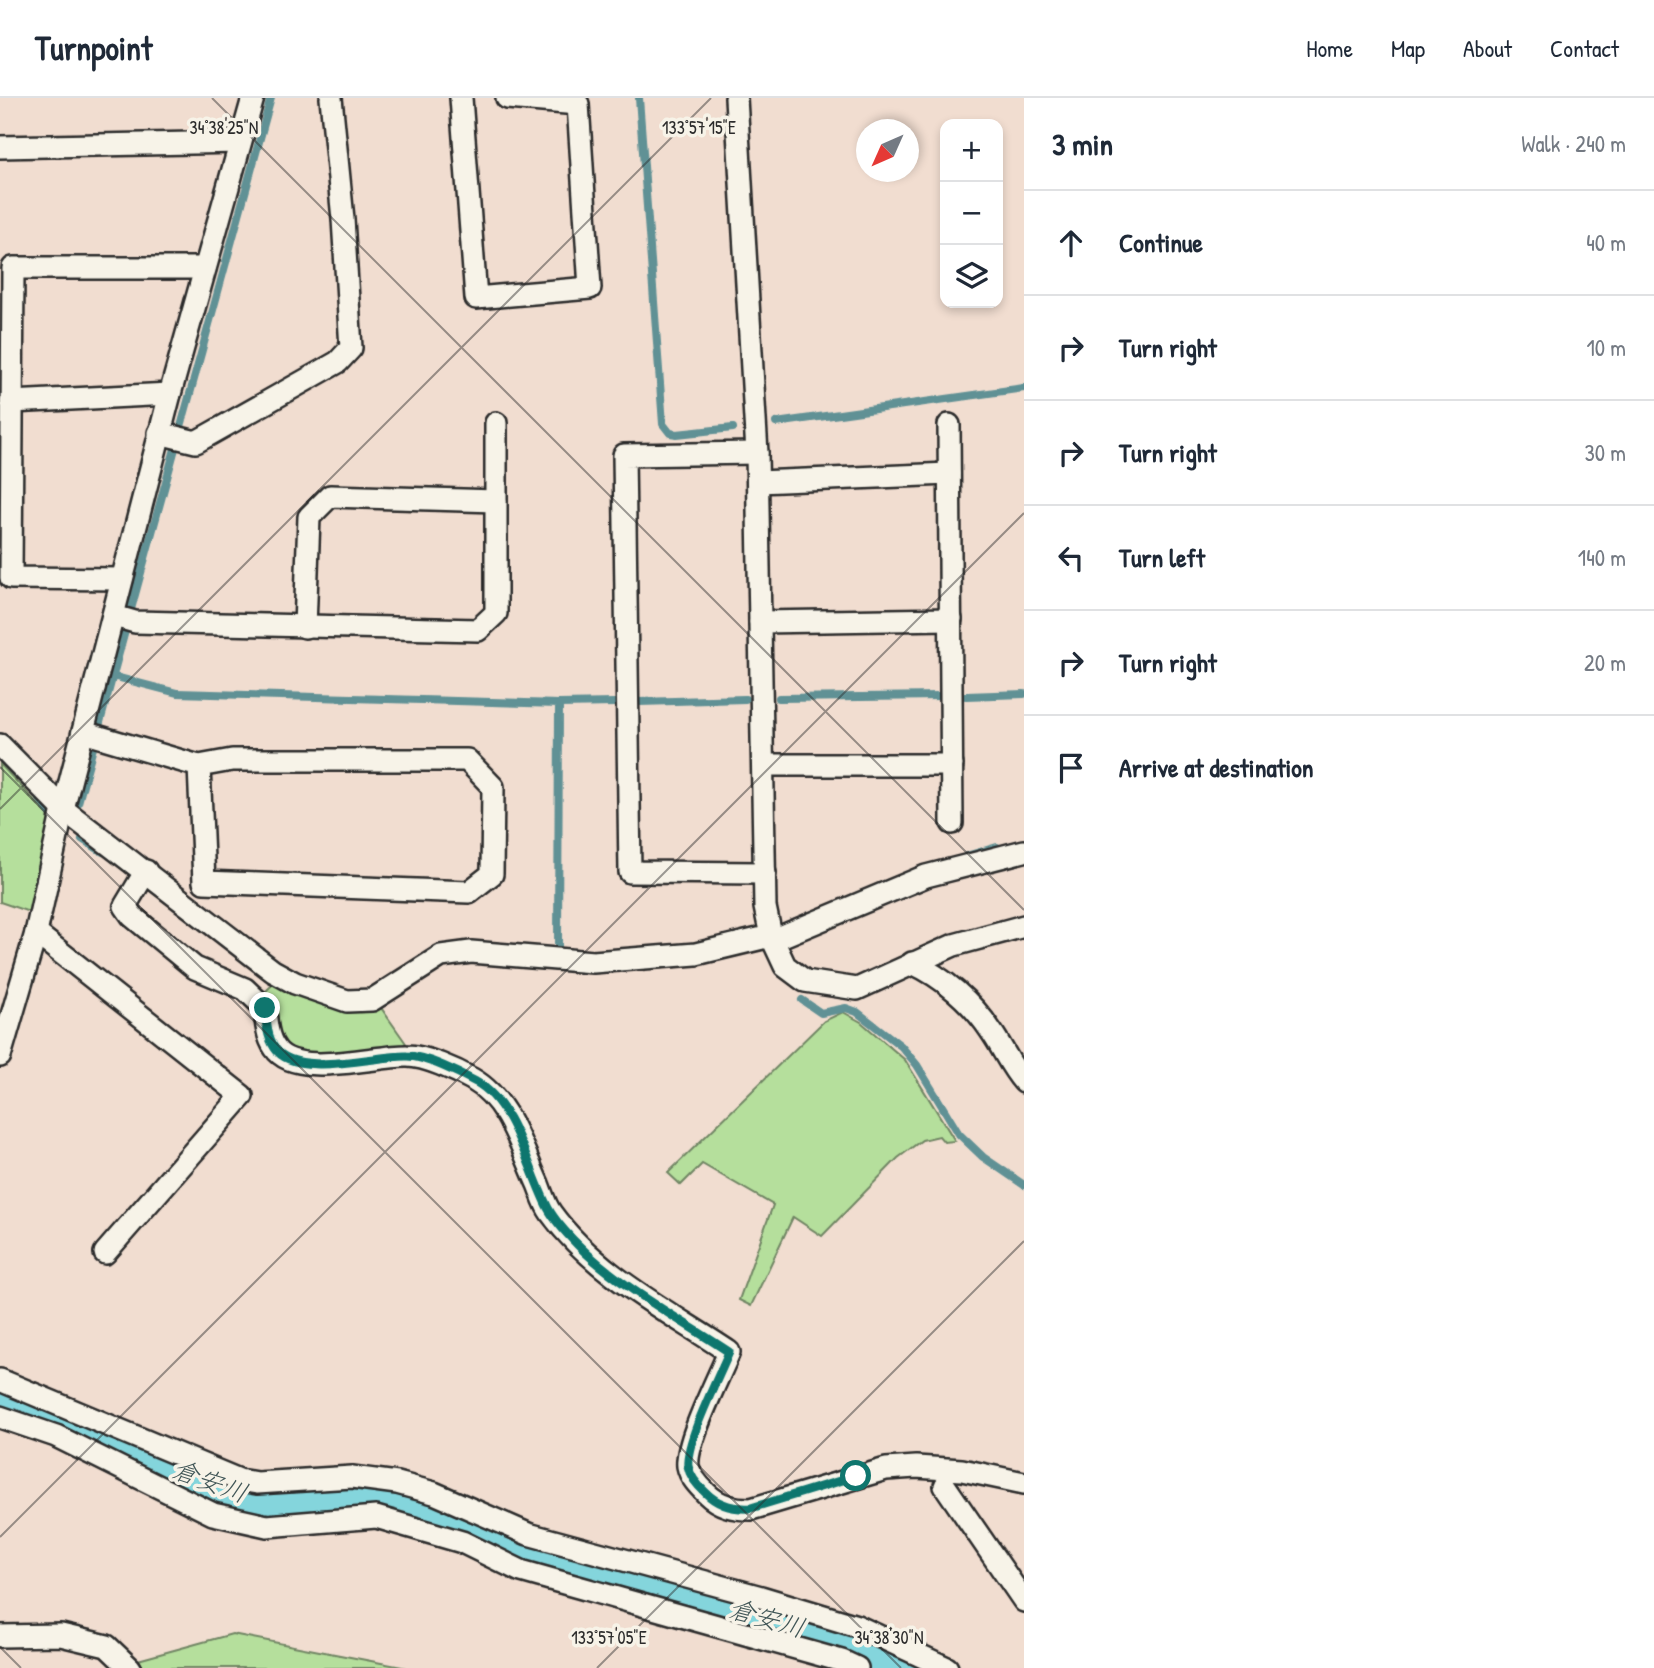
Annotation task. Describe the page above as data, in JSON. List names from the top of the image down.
{
  "water": ["倉安川"],
  "north": "bottom left",
  "page": {
    "header": "Turnpoint",
    "nav": [
      "Home",
      "Map",
      "About",
      "Contact"
    ],
    "heading": ["3 min", "Walk · 240 m"],
    "map_buttons": ["+", "−"],
    "list": [
      ["Continue", "40 m"],
      ["Turn right", "10 m"],
      ["Turn right", "30 m"],
      ["Turn left", "140 m"],
      ["Turn right", "20 m"],
      "Arrive at destination"
    ]
  },
  "coordinates": [
    "34°38'25\"N",
    "133°57'15\"E",
    "133°57'05\"E",
    "34°38'30\"N"
  ]
}
